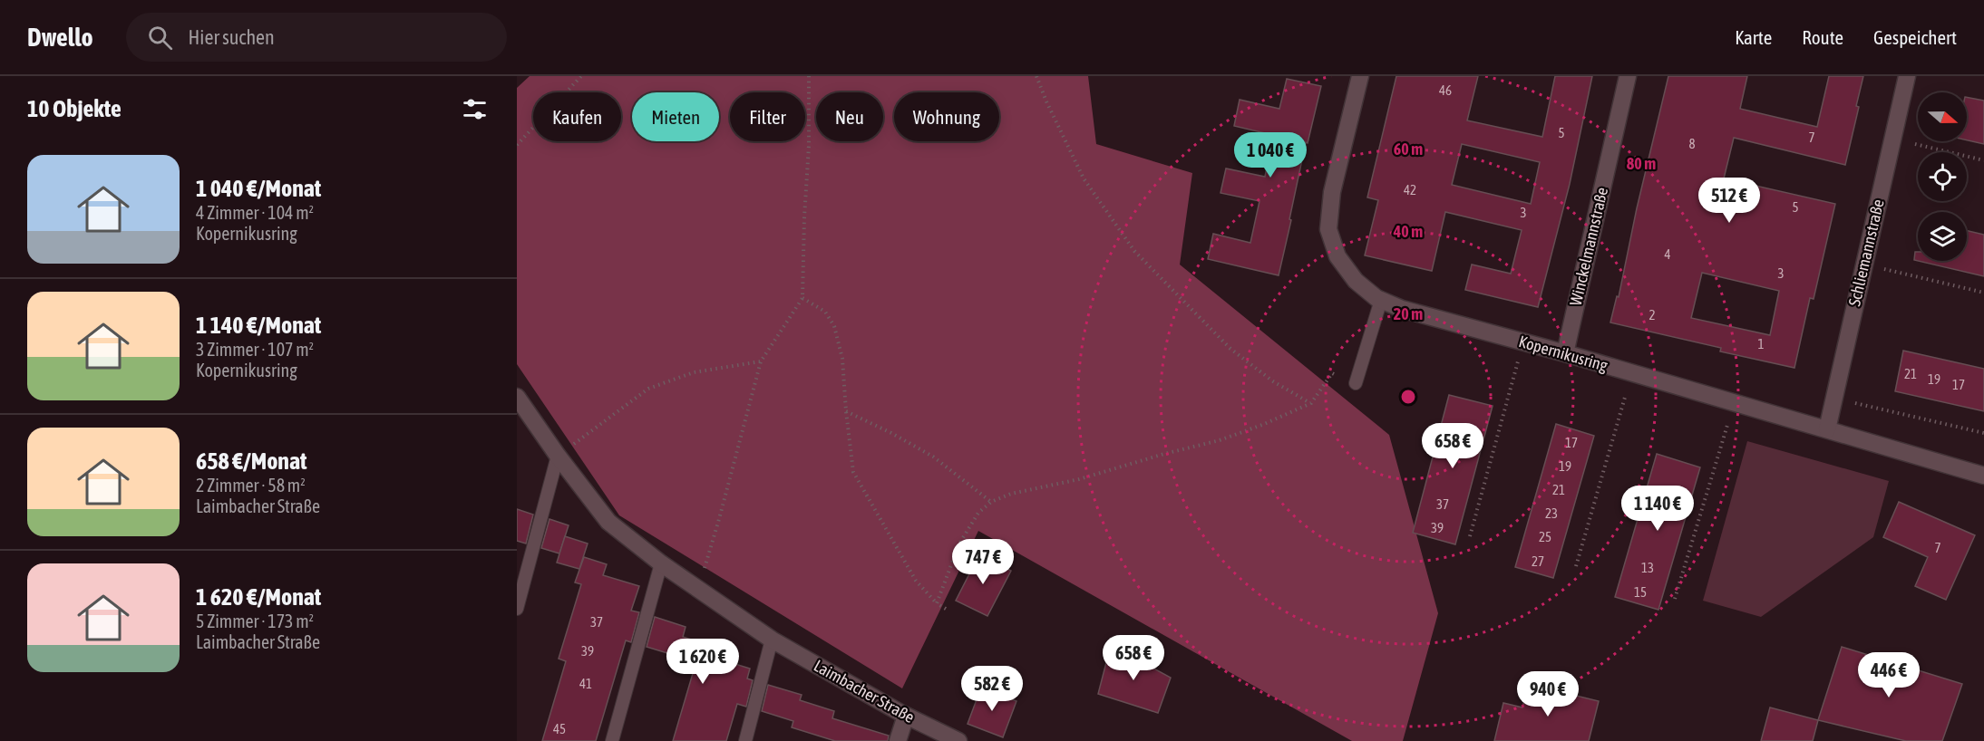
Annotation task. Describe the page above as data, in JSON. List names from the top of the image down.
{
  "streets": {
    "street": [
      "Winckelmannstraße",
      "Schliemannstraße",
      "Kopernikusring",
      "Laimbacher Straße"
    ]
  },
  "crossings": [
    ["Winckelmannstraße", "Kopernikusring"],
    ["Schliemannstraße", "Kopernikusring"]
  ],
  "house_numbers": [
    "46",
    "5",
    "7",
    "8",
    "42",
    "5",
    "3",
    "4",
    "3",
    "2",
    "1",
    "21",
    "19",
    "17",
    "17",
    "19",
    "21",
    "37",
    "23",
    "39",
    "25",
    "7",
    "27",
    "13",
    "15",
    "37",
    "39",
    "41",
    "45"
  ],
  "north": "right",
  "page": {
    "header": "Dwello",
    "search": "Hier suchen",
    "nav": ["Karte", "Route", "Gespeichert"],
    "heading": "10 Objekte",
    "chip": [
      "Kaufen",
      "Mieten",
      "Filter",
      "Neu",
      "Wohnung"
    ],
    "price": [
      "1 040 €",
      "512 €",
      "658 €",
      "1 140 €",
      "747 €",
      "658 €",
      "1 620 €",
      "446 €",
      "582 €",
      "940 €"
    ],
    "list": [
      {
        "name": "1 040 €/Monat",
        "note": "4 Zimmer · 104 m² · Kopernikusring"
      },
      {
        "name": "1 140 €/Monat",
        "note": "3 Zimmer · 107 m² · Kopernikusring"
      },
      {
        "name": "658 €/Monat",
        "note": "2 Zimmer · 58 m² · Laimbacher Straße"
      },
      {
        "name": "1 620 €/Monat",
        "note": "5 Zimmer · 173 m² · Laimbacher Straße"
      }
    ]
  },
  "rings": [
    "60 m",
    "80 m",
    "40 m",
    "20 m"
  ]
}
